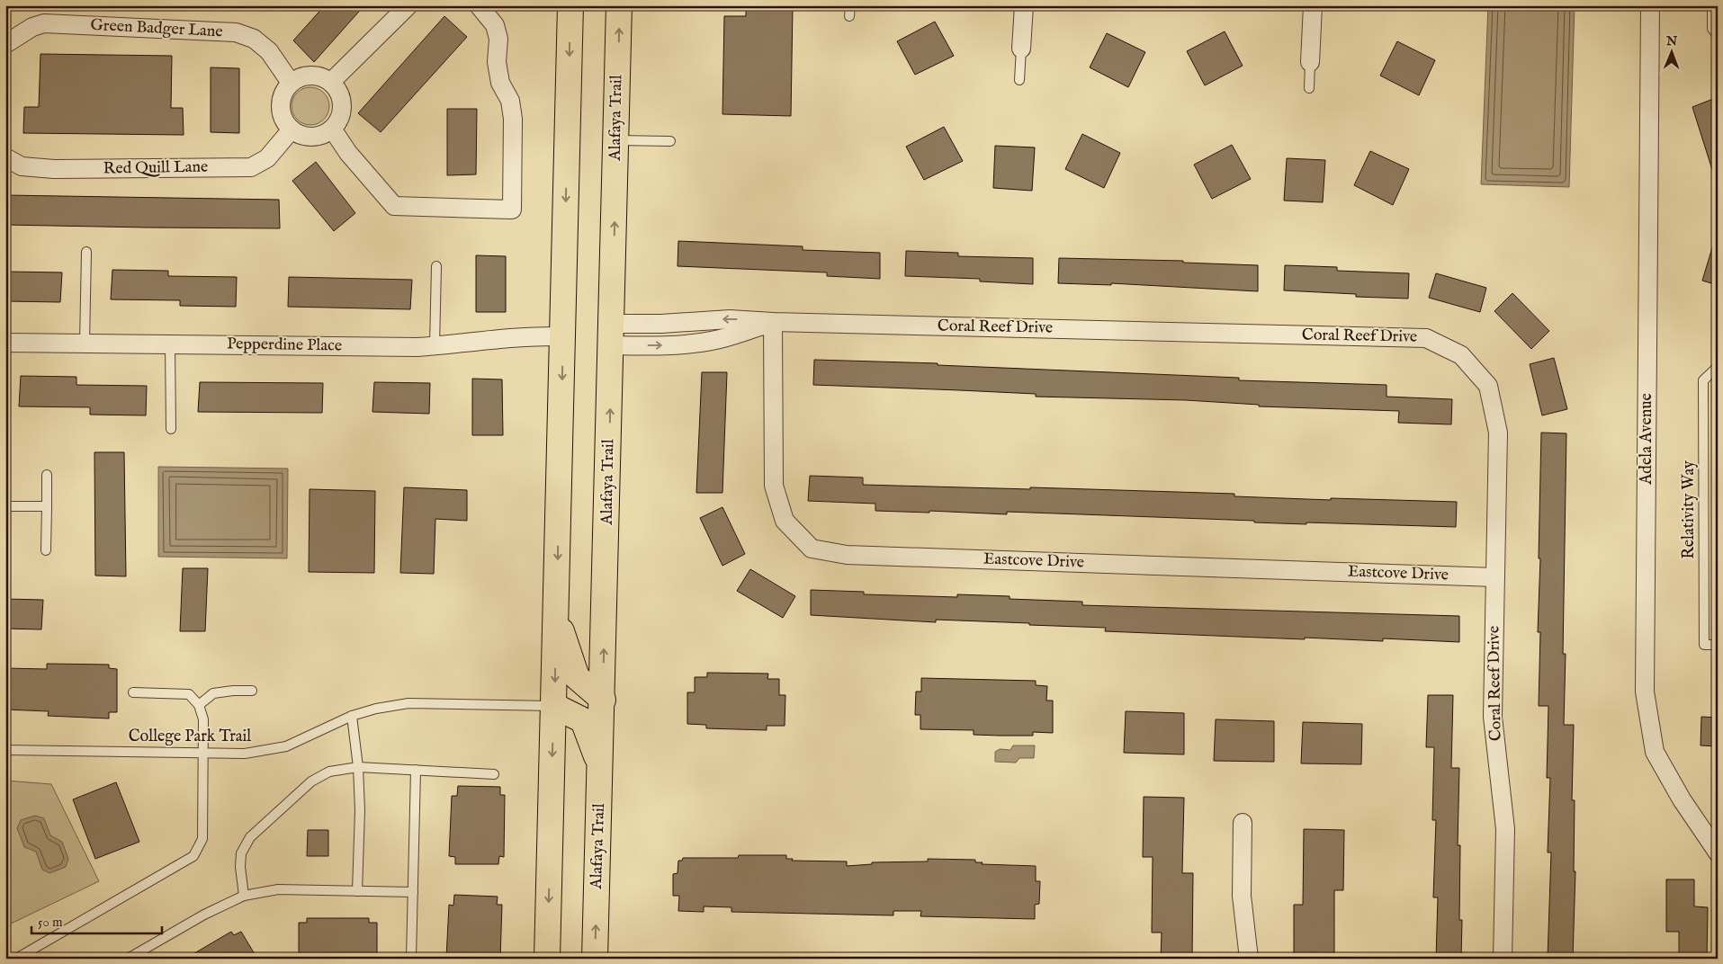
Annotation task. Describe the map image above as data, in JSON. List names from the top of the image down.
{
  "streets": {
    "main road": ["Alafaya Trail"],
    "street": [
      "Green Badger Lane",
      "Red Quill Lane",
      "Coral Reef Drive",
      "Pepperdine Place",
      "Adela Avenue",
      "Eastcove Drive"
    ],
    "lane": ["Relativity Way", "College Park Trail"]
  },
  "crossings": [
    ["Green Badger Lane", "Red Quill Lane"],
    ["Alafaya Trail", "Coral Reef Drive"],
    ["Coral Reef Drive", "Eastcove Drive"]
  ],
  "scale_bar": "50 m",
  "north": "top"
}
